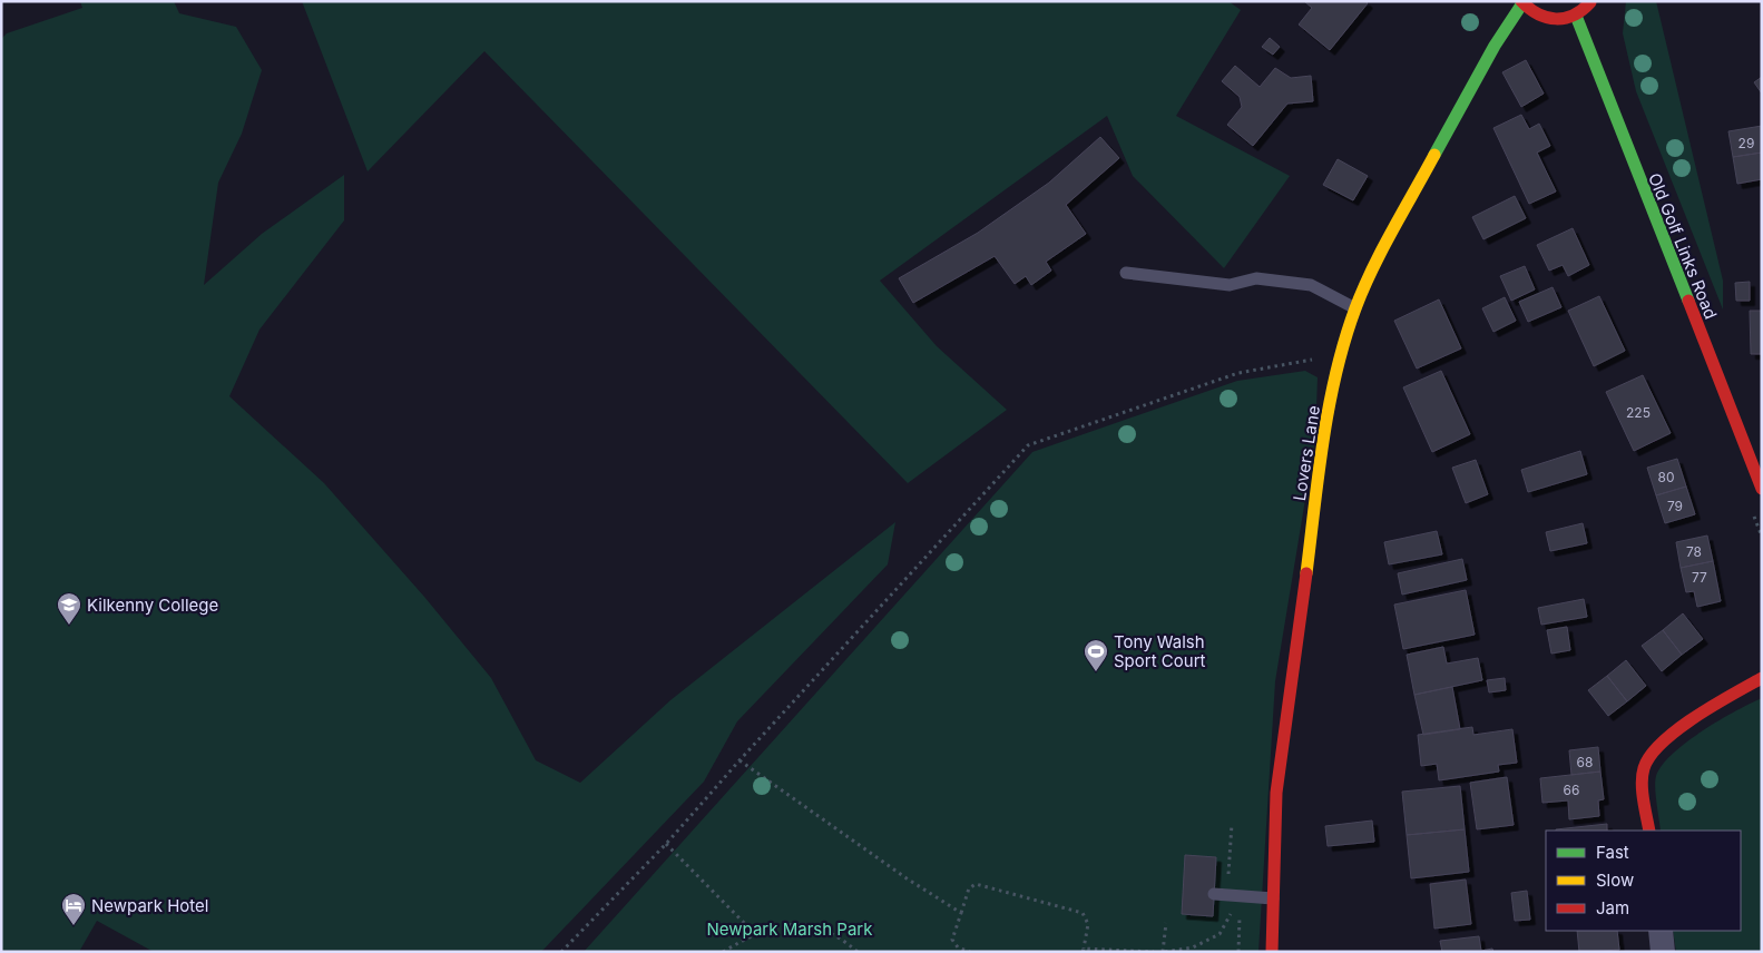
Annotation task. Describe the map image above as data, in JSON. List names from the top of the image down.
{
  "streets": {
    "street": ["Old Golf Links Road", "Lovers Lane"]
  },
  "parks": ["Newpark Marsh Park"],
  "places": {
    "school or university": ["Kilkenny College"],
    "sports": ["Tony Walsh Sport Court"],
    "hotel": ["Newpark Hotel"]
  },
  "house_numbers": [
    "29",
    "225",
    "80",
    "79",
    "78",
    "77",
    "68",
    "66"
  ],
  "legend": ["Fast", "Slow", "Jam"]
}
